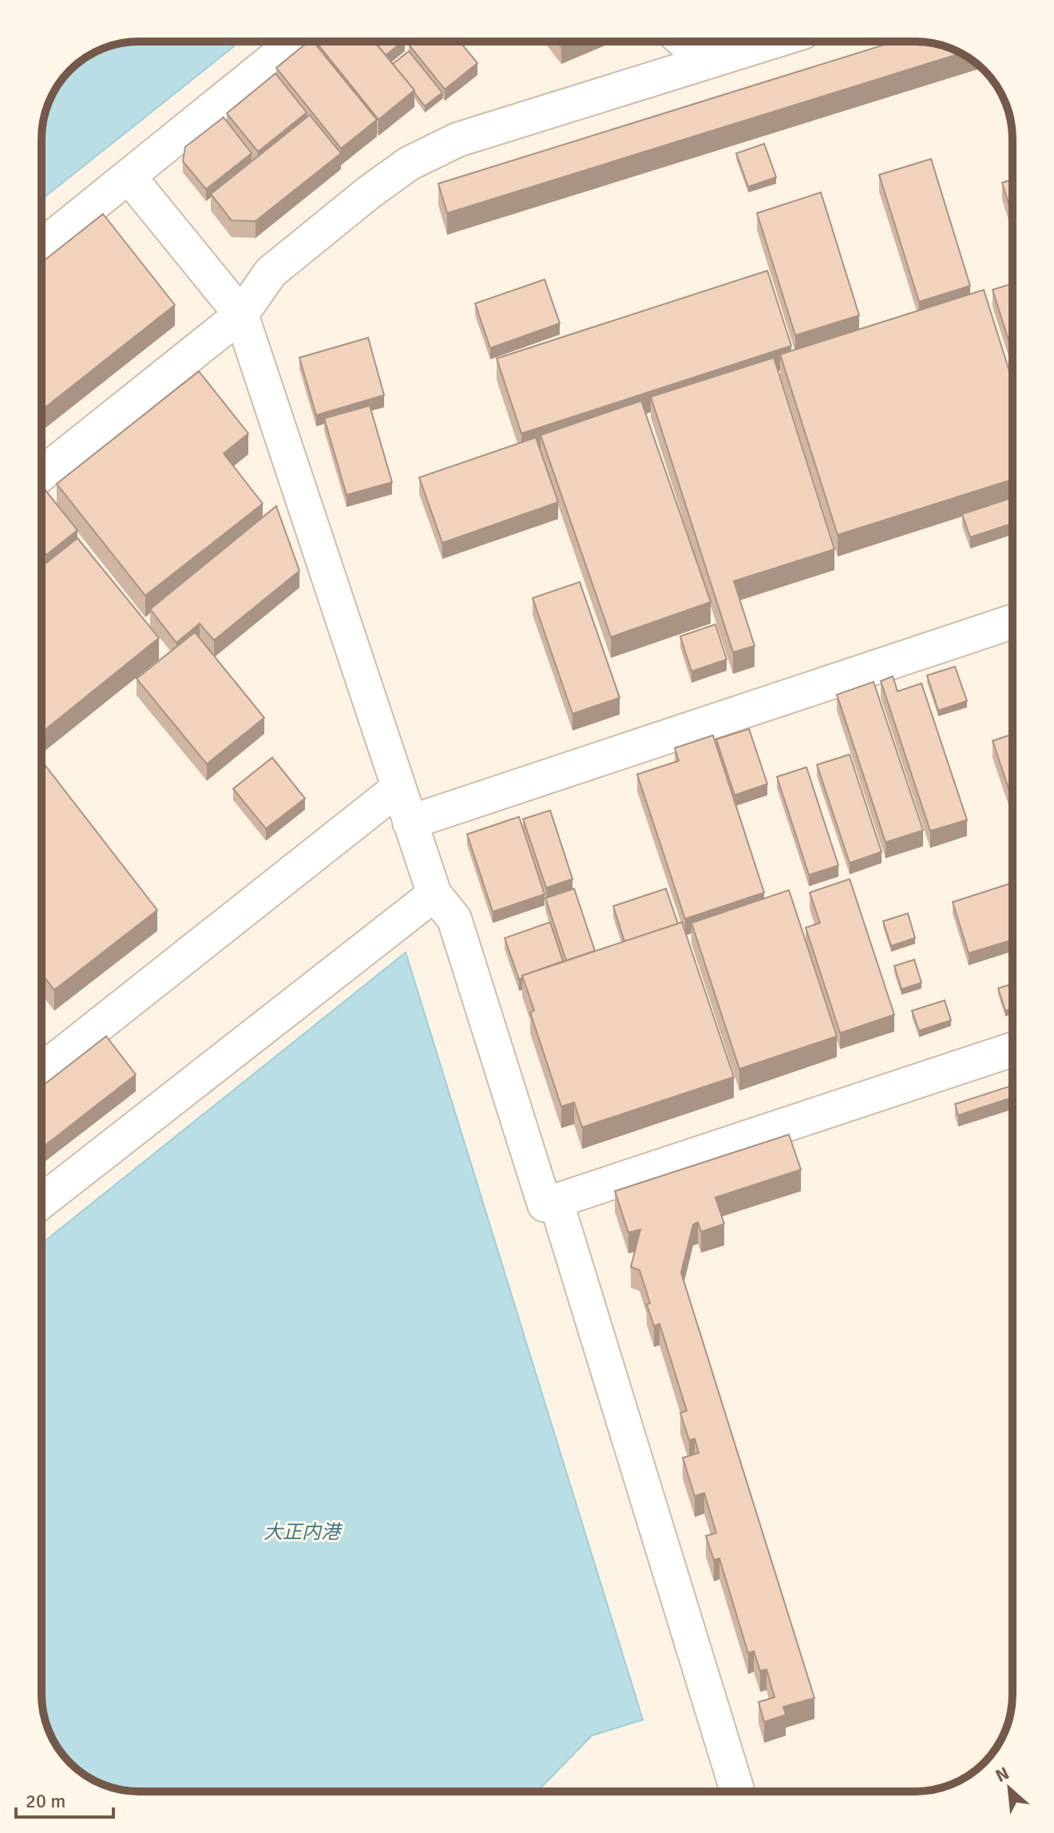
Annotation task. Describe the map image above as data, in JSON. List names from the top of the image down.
{
  "water": ["大正内港"],
  "scale_bar": "20 m",
  "north": "top left"
}
